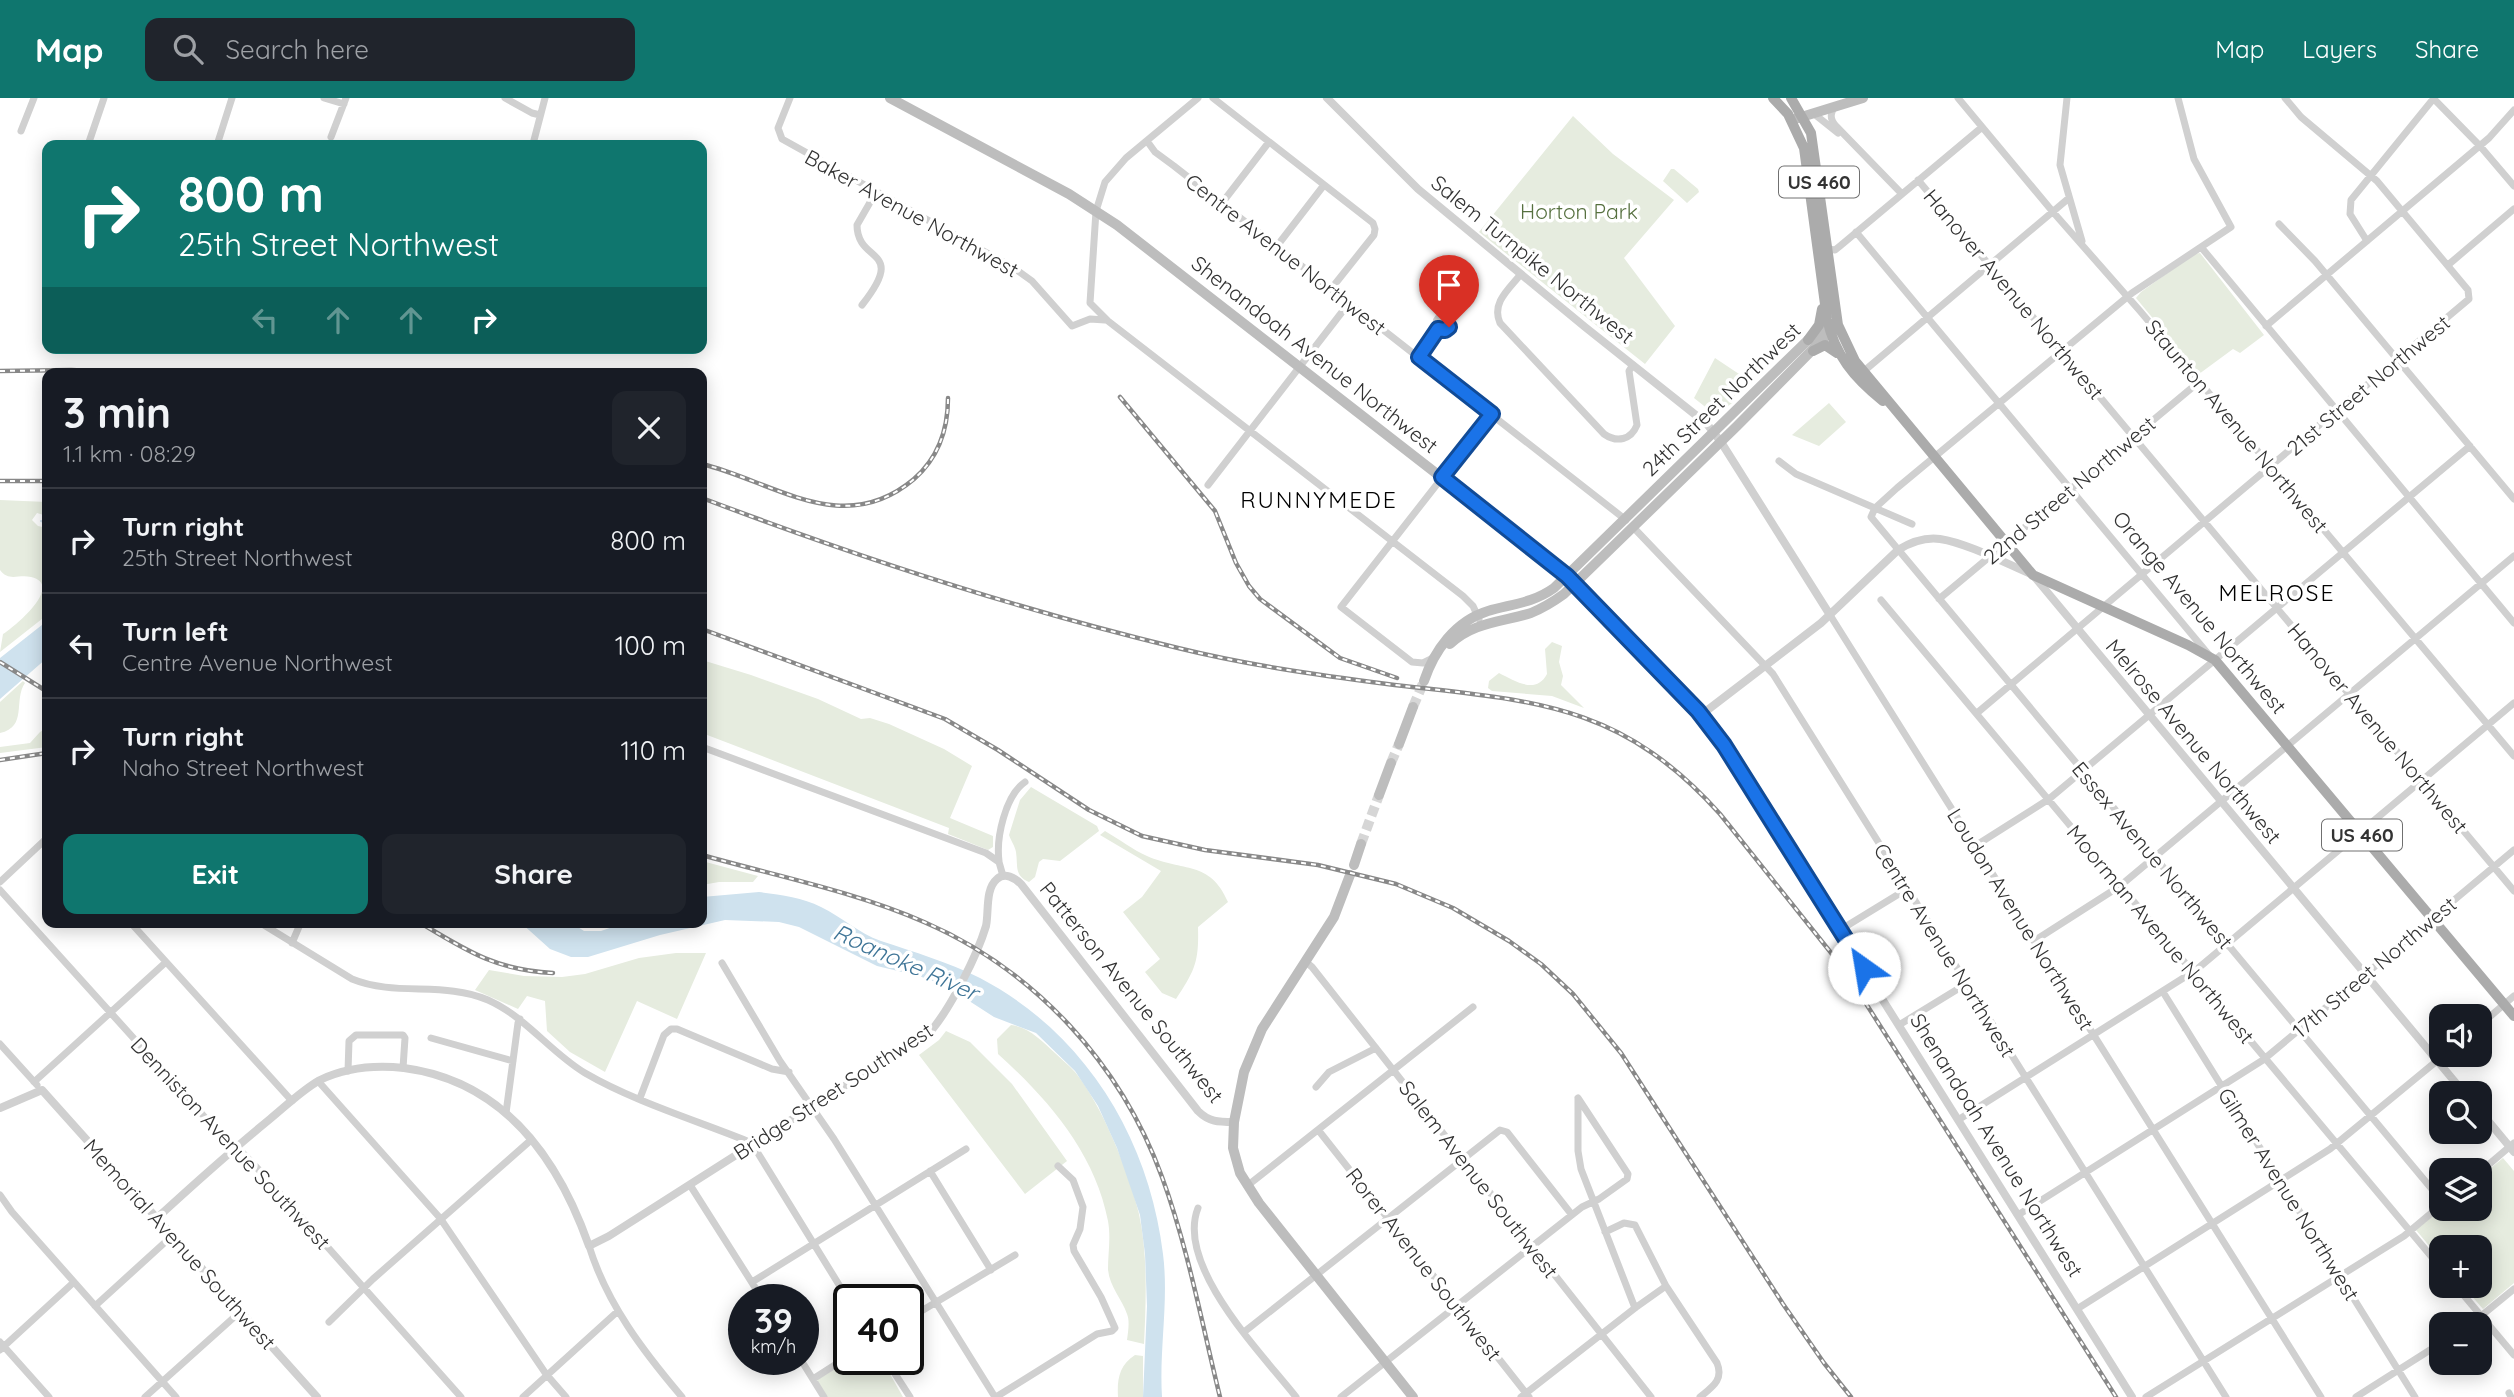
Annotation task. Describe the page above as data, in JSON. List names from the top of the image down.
{
  "streets": {
    "main road": [
      "US 460",
      "Shenandoah Avenue Northwest",
      "24th Street Northwest",
      "Orange Avenue Northwest",
      "Melrose Avenue Northwest",
      "Patterson Avenue Southwest"
    ],
    "street": [
      "Baker Avenue Northwest",
      "Centre Avenue Northwest",
      "Salem Turnpike Northwest",
      "Hanover Avenue Northwest",
      "21st Street Northwest",
      "Staunton Avenue Northwest",
      "22nd Street Northwest",
      "Essex Avenue Northwest",
      "Loudon Avenue Northwest",
      "Moorman Avenue Northwest",
      "17th Street Northwest",
      "Bridge Street Southwest",
      "Denniston Avenue Southwest",
      "Salem Avenue Southwest",
      "Gilmer Avenue Northwest",
      "Memorial Avenue Southwest",
      "Rorer Avenue Southwest"
    ]
  },
  "crossings": [
    ["US 460", "21st Street Northwest"],
    ["US 460", "Orange Avenue Northwest"],
    ["US 460", "Melrose Avenue Northwest"],
    ["Centre Avenue Northwest", "24th Street Northwest"],
    ["Centre Avenue Northwest", "22nd Street Northwest"],
    ["Centre Avenue Northwest", "17th Street Northwest"],
    ["Salem Turnpike Northwest", "24th Street Northwest"],
    ["Salem Turnpike Northwest", "Loudon Avenue Northwest"],
    ["Hanover Avenue Northwest", "21st Street Northwest"],
    ["Hanover Avenue Northwest", "22nd Street Northwest"],
    ["Hanover Avenue Northwest", "Melrose Avenue Northwest"],
    ["Hanover Avenue Northwest", "17th Street Northwest"],
    ["Shenandoah Avenue Northwest", "24th Street Northwest"],
    ["Shenandoah Avenue Northwest", "22nd Street Northwest"],
    ["Shenandoah Avenue Northwest", "17th Street Northwest"],
    ["21st Street Northwest", "Staunton Avenue Northwest"],
    ["21st Street Northwest", "Orange Avenue Northwest"],
    ["21st Street Northwest", "Melrose Avenue Northwest"],
    ["21st Street Northwest", "Essex Avenue Northwest"],
    ["21st Street Northwest", "Moorman Avenue Northwest"],
    ["24th Street Northwest", "Melrose Avenue Northwest"],
    ["24th Street Northwest", "Loudon Avenue Northwest"],
    ["Staunton Avenue Northwest", "22nd Street Northwest"],
    ["22nd Street Northwest", "Orange Avenue Northwest"],
    ["22nd Street Northwest", "Melrose Avenue Northwest"],
    ["22nd Street Northwest", "Essex Avenue Northwest"],
    ["22nd Street Northwest", "Loudon Avenue Northwest"],
    ["Orange Avenue Northwest", "17th Street Northwest"],
    ["Melrose Avenue Northwest", "17th Street Northwest"],
    ["Essex Avenue Northwest", "17th Street Northwest"],
    ["Loudon Avenue Northwest", "17th Street Northwest"],
    ["Moorman Avenue Northwest", "17th Street Northwest"],
    ["17th Street Northwest", "Gilmer Avenue Northwest"],
    ["Patterson Avenue Southwest", "Bridge Street Southwest"]
  ],
  "districts": ["RUNNYMEDE", "MELROSE"],
  "water": ["Roanoke River"],
  "parks": ["Horton Park"],
  "page": {
    "header": "Map",
    "search": "Search here",
    "nav": ["Map", "Layers", "Share"],
    "turn": ["800 m", "25th Street Northwest"],
    "heading": ["3 min", "1.1 km · 08:29"],
    "list": [
      {
        "name": "Turn right",
        "note": "25th Street Northwest",
        "value": "800 m"
      },
      {
        "name": "Turn left",
        "note": "Centre Avenue Northwest",
        "value": "100 m"
      },
      {
        "name": "Turn right",
        "note": "Naho Street Northwest",
        "value": "110 m"
      }
    ],
    "buttons": ["Exit", "Share"],
    "map_buttons": ["+", "−"],
    "speed": "39 km/h",
    "limit": "40"
  }
}
